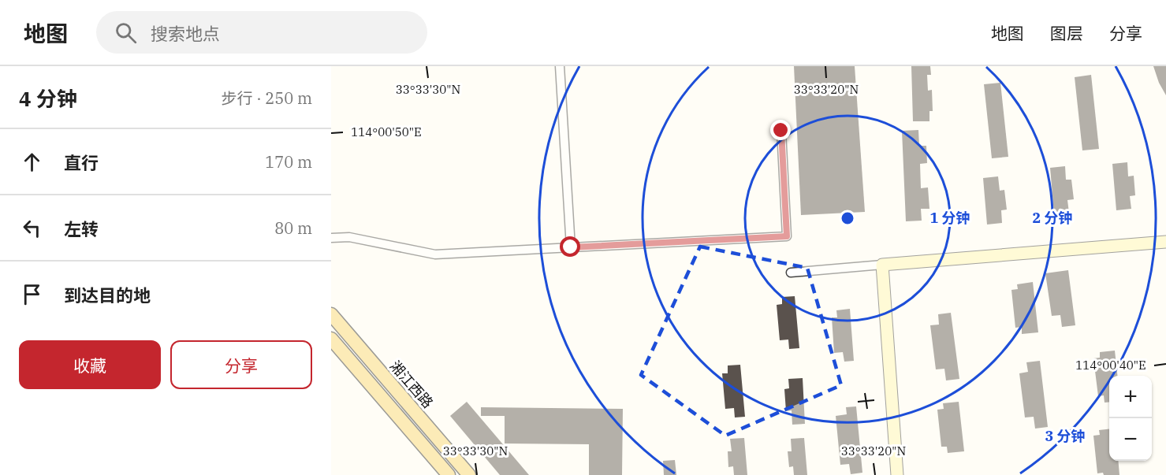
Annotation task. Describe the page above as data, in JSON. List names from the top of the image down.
{
  "streets": {
    "main road": ["湘江西路"]
  },
  "page": {
    "header": "地图",
    "search": "搜索地点",
    "nav": ["地图", "图层", "分享"],
    "heading": ["4 分钟", "步行 · 250 m"],
    "list": [
      ["直行", "170 m"],
      ["左转", "80 m"],
      "到达目的地"
    ],
    "buttons": ["收藏", "分享"],
    "map_buttons": ["+", "−"]
  },
  "coordinates": [
    "33°33'30\"N",
    "33°33'20\"N",
    "114°00'50\"E",
    "114°00'40\"E"
  ],
  "rings": ["1 分钟", "2 分钟", "3 分钟"]
}
